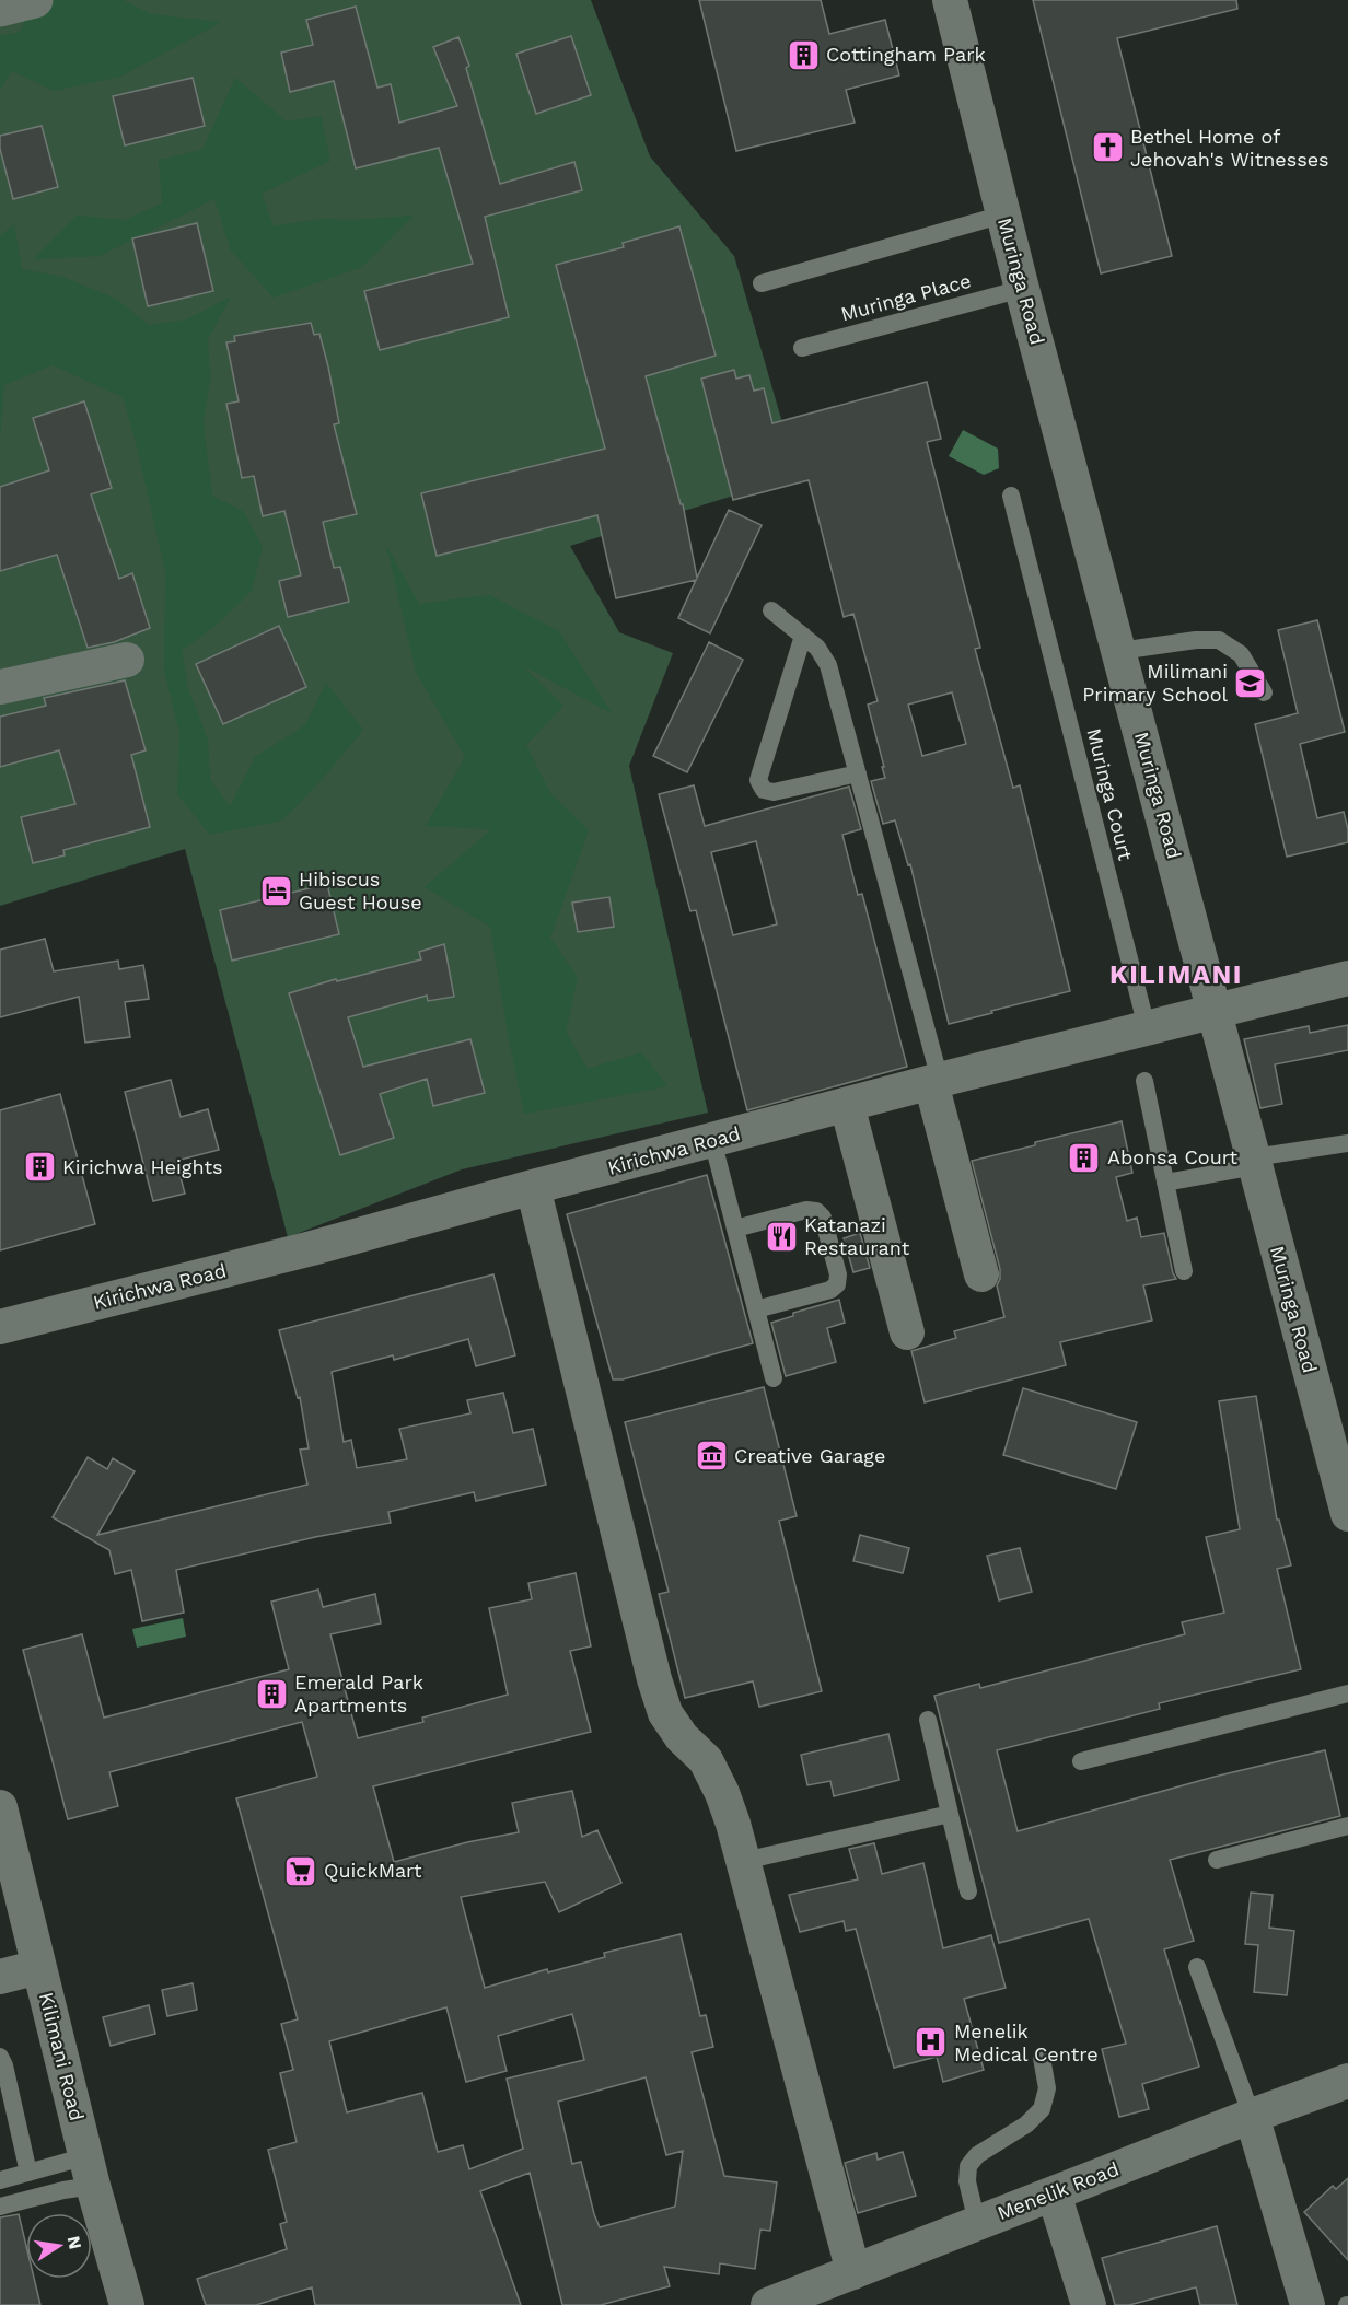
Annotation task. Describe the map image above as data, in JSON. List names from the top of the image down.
{
  "streets": {
    "street": [
      "Muringa Road",
      "Kirichwa Road",
      "Kilimani Road",
      "Menelik Road"
    ],
    "lane": ["Muringa Place", "Muringa Court"]
  },
  "crossings": [
    ["Muringa Road", "Muringa Place"],
    ["Muringa Road", "Kirichwa Road"],
    ["Muringa Court", "Kirichwa Road"]
  ],
  "districts": ["KILIMANI"],
  "places": {
    "building": [
      "Cottingham Park",
      "Abonsa Court",
      "Kirichwa Heights",
      "Emerald Park Apartments"
    ],
    "church": ["Bethel Home of Jehovah's Witnesses"],
    "school or university": ["Milimani Primary School"],
    "hotel": ["Hibiscus Guest House"],
    "restaurant": ["Katanazi Restaurant"],
    "museum": ["Creative Garage"],
    "supermarket": ["QuickMart"],
    "hospital": ["Menelik Medical Centre"]
  },
  "north": "right"
}
